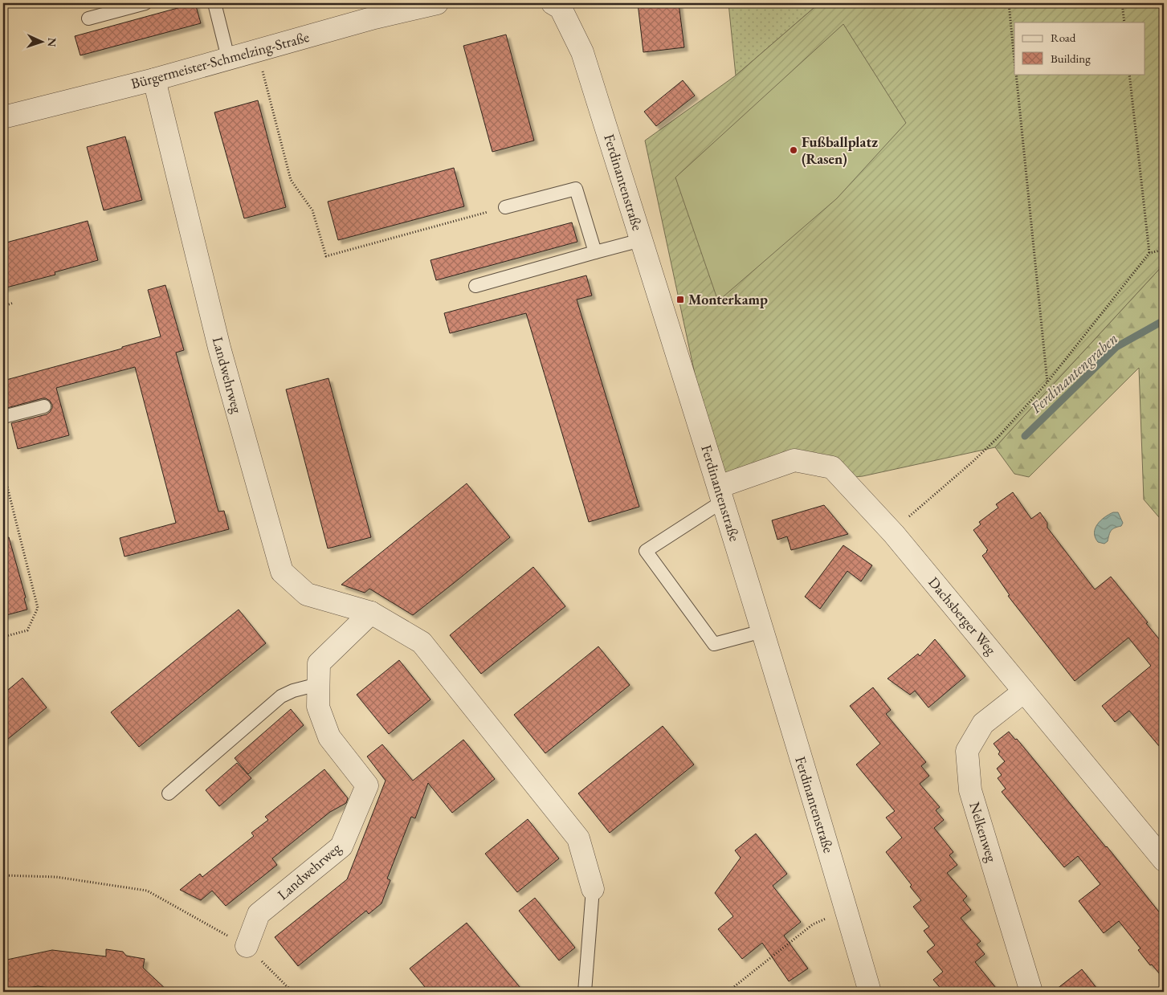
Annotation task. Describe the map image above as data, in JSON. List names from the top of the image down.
{
  "streets": {
    "street": [
      "Bürgermeister-Schmelzing-Straße",
      "Ferdinantenstraße",
      "Landwehrweg",
      "Dachsberger Weg",
      "Nelkenweg"
    ]
  },
  "crossings": [
    ["Bürgermeister-Schmelzing-Straße", "Landwehrweg"],
    ["Ferdinantenstraße", "Dachsberger Weg"],
    ["Dachsberger Weg", "Nelkenweg"]
  ],
  "water": ["Ferdinantengraben"],
  "places": {
    "other": ["Fußballplatz (Rasen)"],
    "transit": ["Monterkamp"]
  },
  "legend": ["Road", "Building"],
  "north": "right"
}
